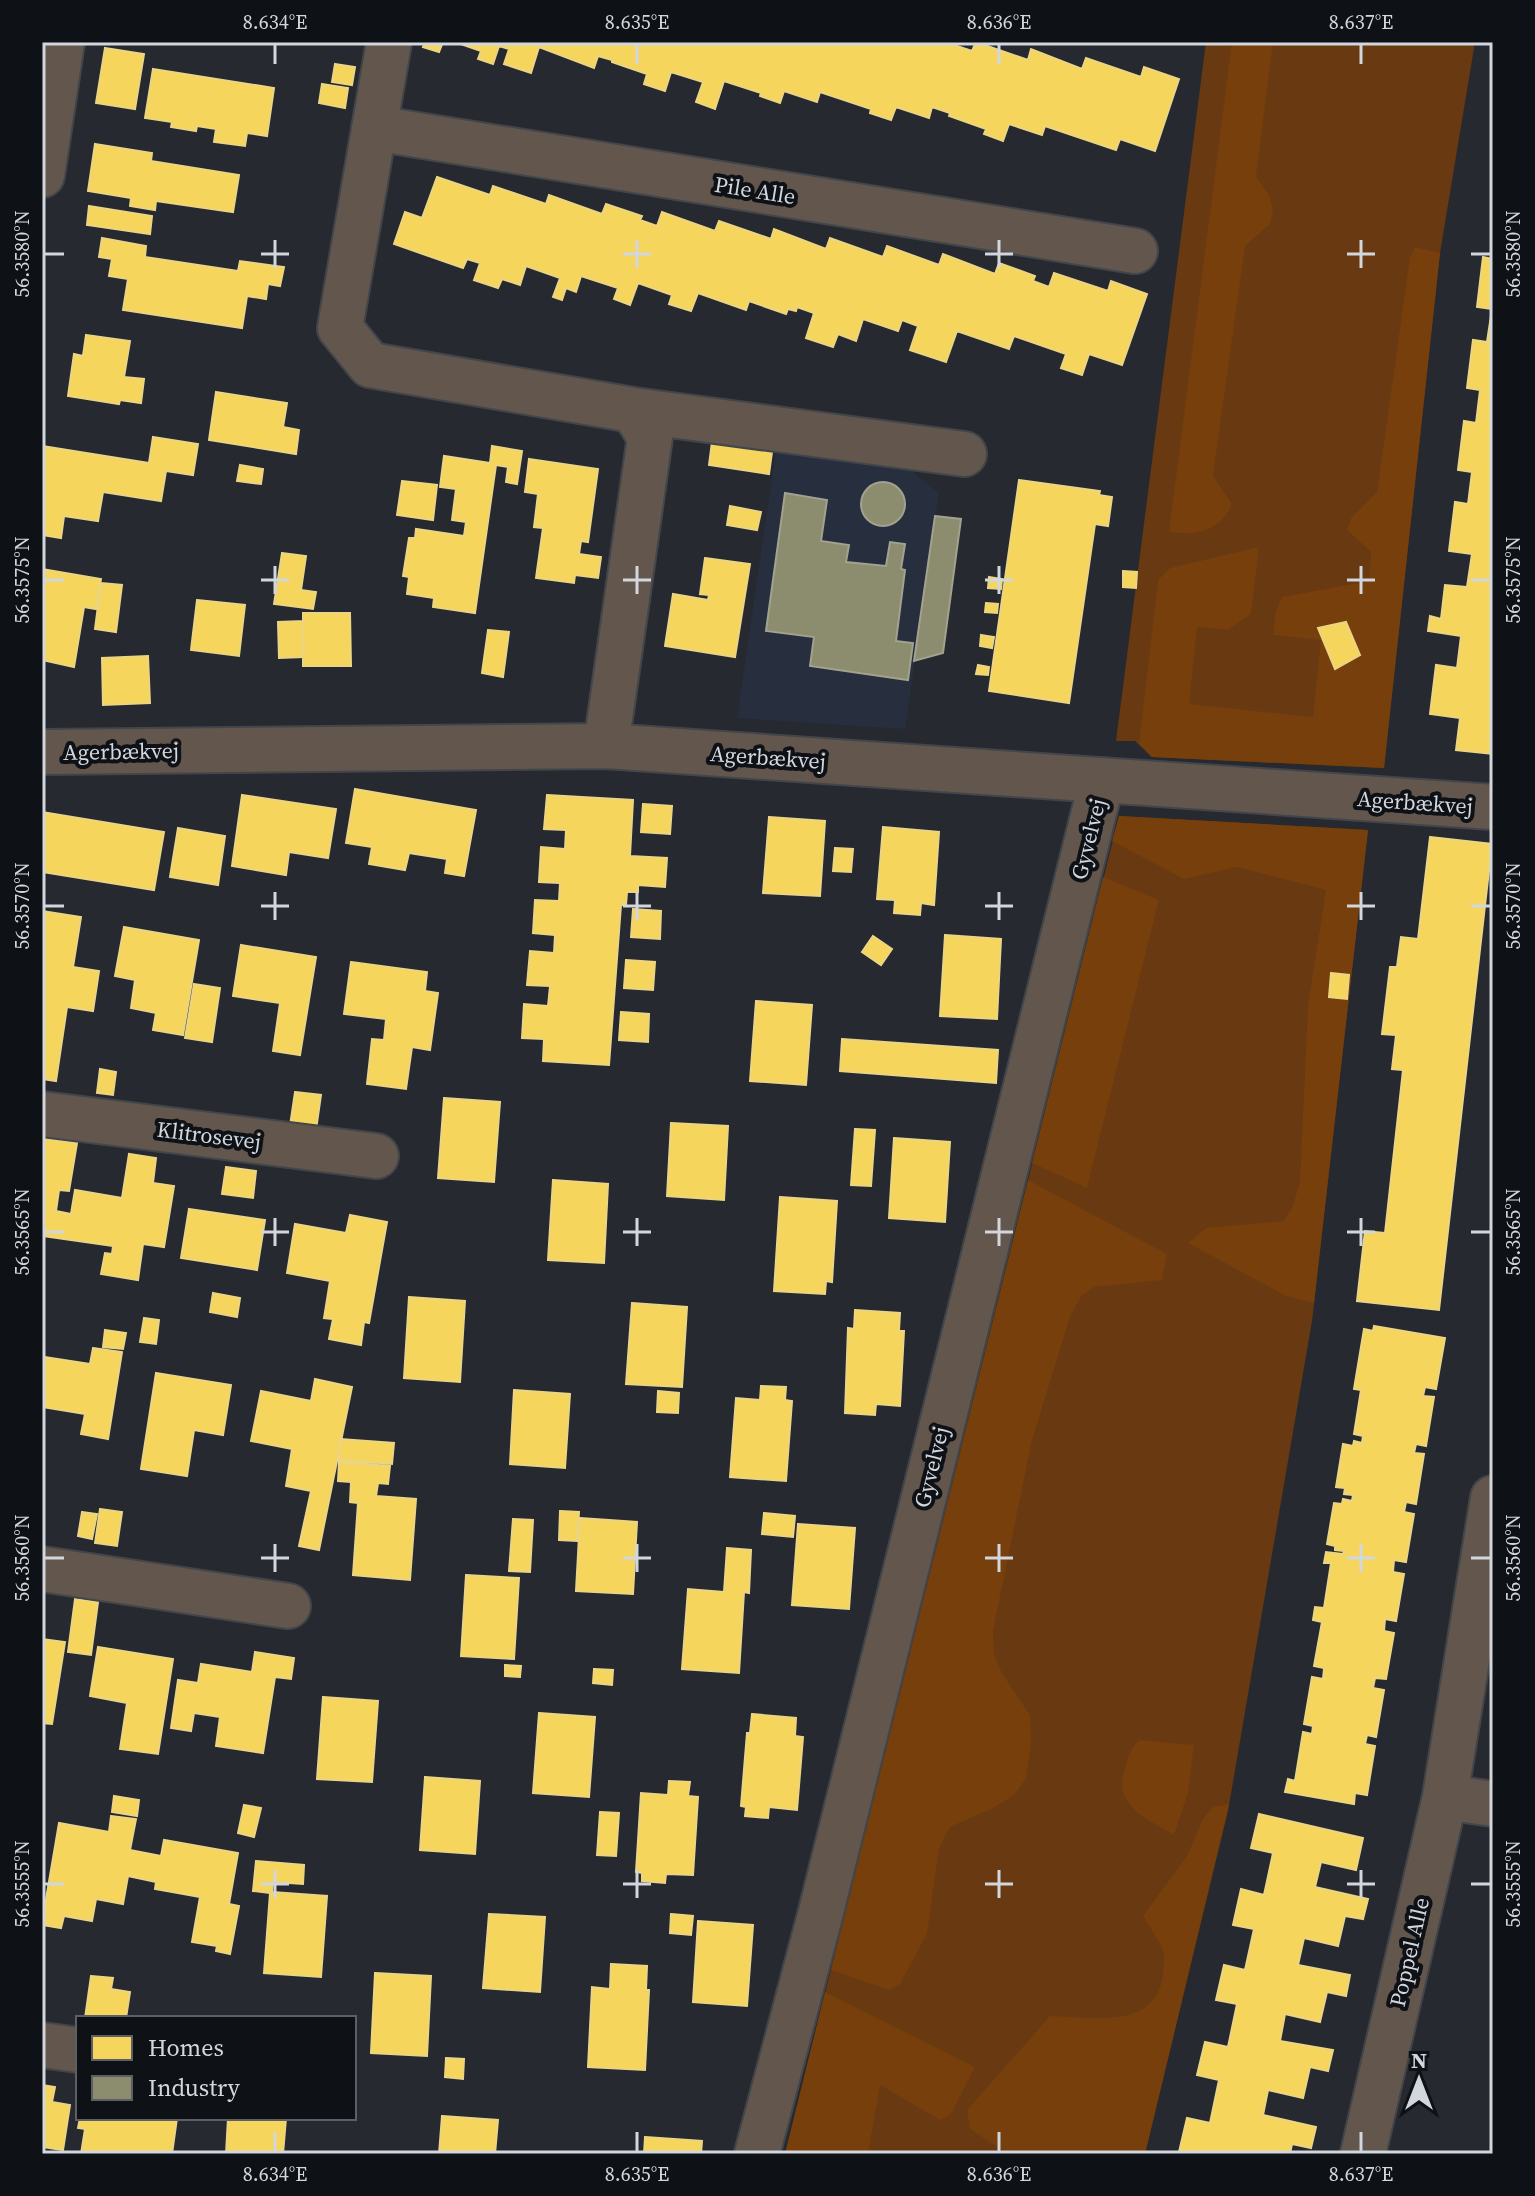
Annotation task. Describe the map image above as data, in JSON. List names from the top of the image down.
{
  "streets": {
    "street": [
      "Pile Alle",
      "Agerbækvej",
      "Gyvelvej",
      "Klitrosevej",
      "Poppel Alle"
    ]
  },
  "crossings": [
    ["Agerbækvej", "Gyvelvej"]
  ],
  "legend": ["Homes", "Industry"],
  "north": "top",
  "coordinates": [
    "8.634°E",
    "8.635°E",
    "8.636°E",
    "8.637°E",
    "56.3580°N",
    "56.3575°N",
    "56.3570°N",
    "56.3565°N",
    "56.3560°N",
    "56.3555°N"
  ]
}
